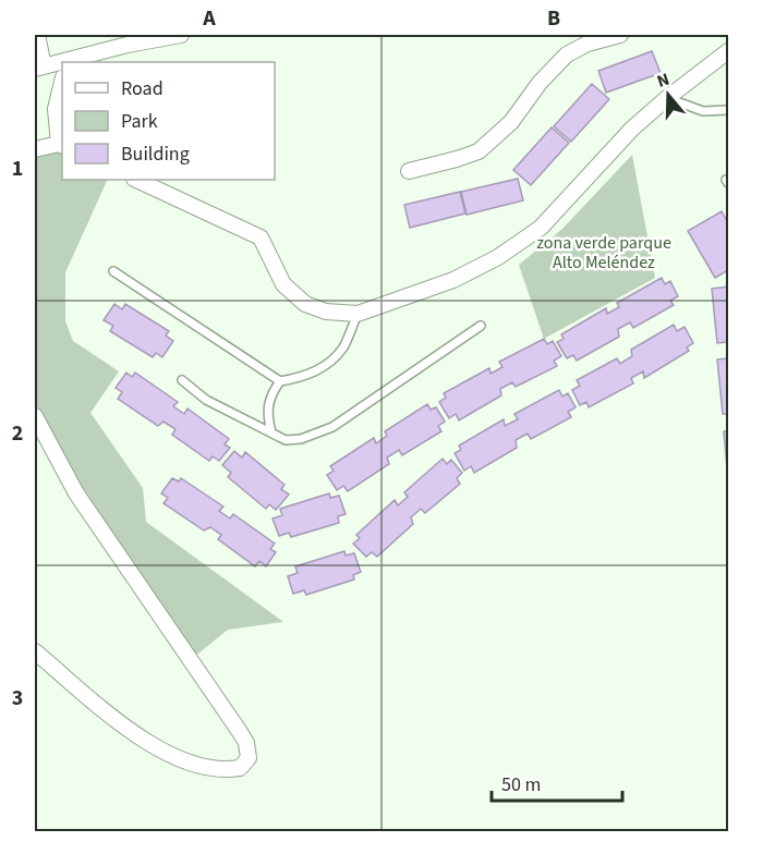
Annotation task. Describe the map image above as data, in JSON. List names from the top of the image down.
{
  "parks": ["zona verde parque Alto Meléndez"],
  "legend": ["Road", "Park", "Building"],
  "scale_bar": "50 m",
  "north": "top",
  "grid": {
    "columns": ["A", "B"],
    "rows": ["1", "2", "3"]
  }
}
